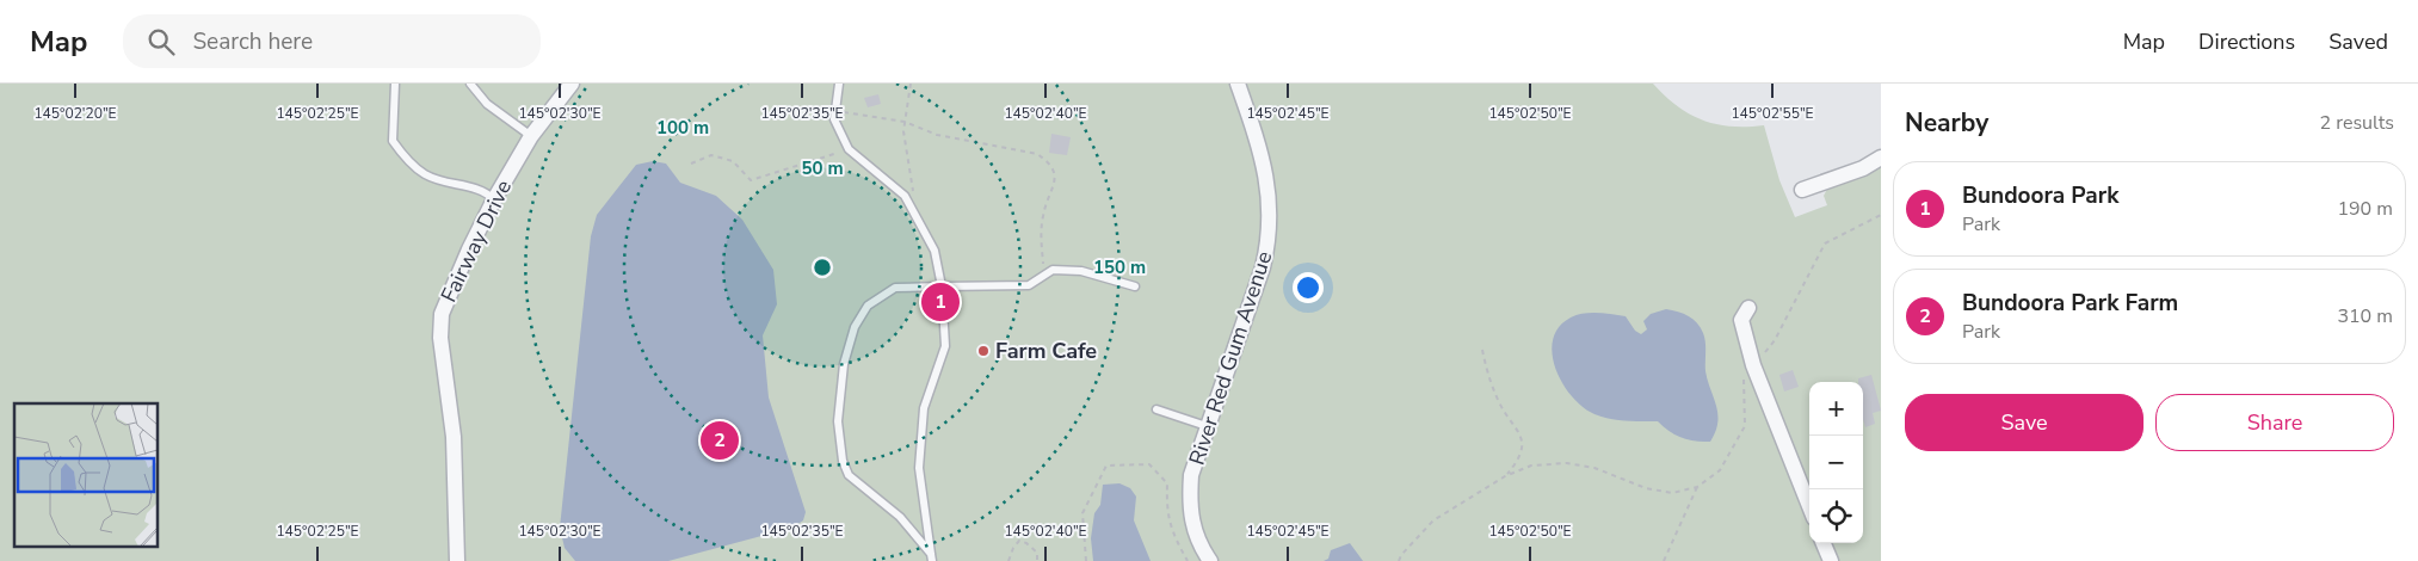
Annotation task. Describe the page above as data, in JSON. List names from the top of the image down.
{
  "streets": {
    "street": ["Fairway Drive", "River Red Gum Avenue"]
  },
  "places": ["Farm Cafe"],
  "page": {
    "header": "Map",
    "search": "Search here",
    "nav": ["Map", "Directions", "Saved"],
    "heading": ["Nearby", "2 results"],
    "list": [
      {
        "mark": "1",
        "name": "Bundoora Park",
        "note": "Park",
        "value": "190 m"
      },
      {
        "mark": "2",
        "name": "Bundoora Park Farm",
        "note": "Park",
        "value": "310 m"
      }
    ],
    "pins": ["1", "2"],
    "buttons": ["Save", "Share"],
    "map_buttons": ["+", "−"]
  },
  "coordinates": [
    "145°02'20\"E",
    "145°02'25\"E",
    "145°02'30\"E",
    "145°02'35\"E",
    "145°02'40\"E",
    "145°02'45\"E",
    "145°02'50\"E",
    "145°02'55\"E"
  ],
  "rings": ["100 m", "50 m", "150 m"]
}
